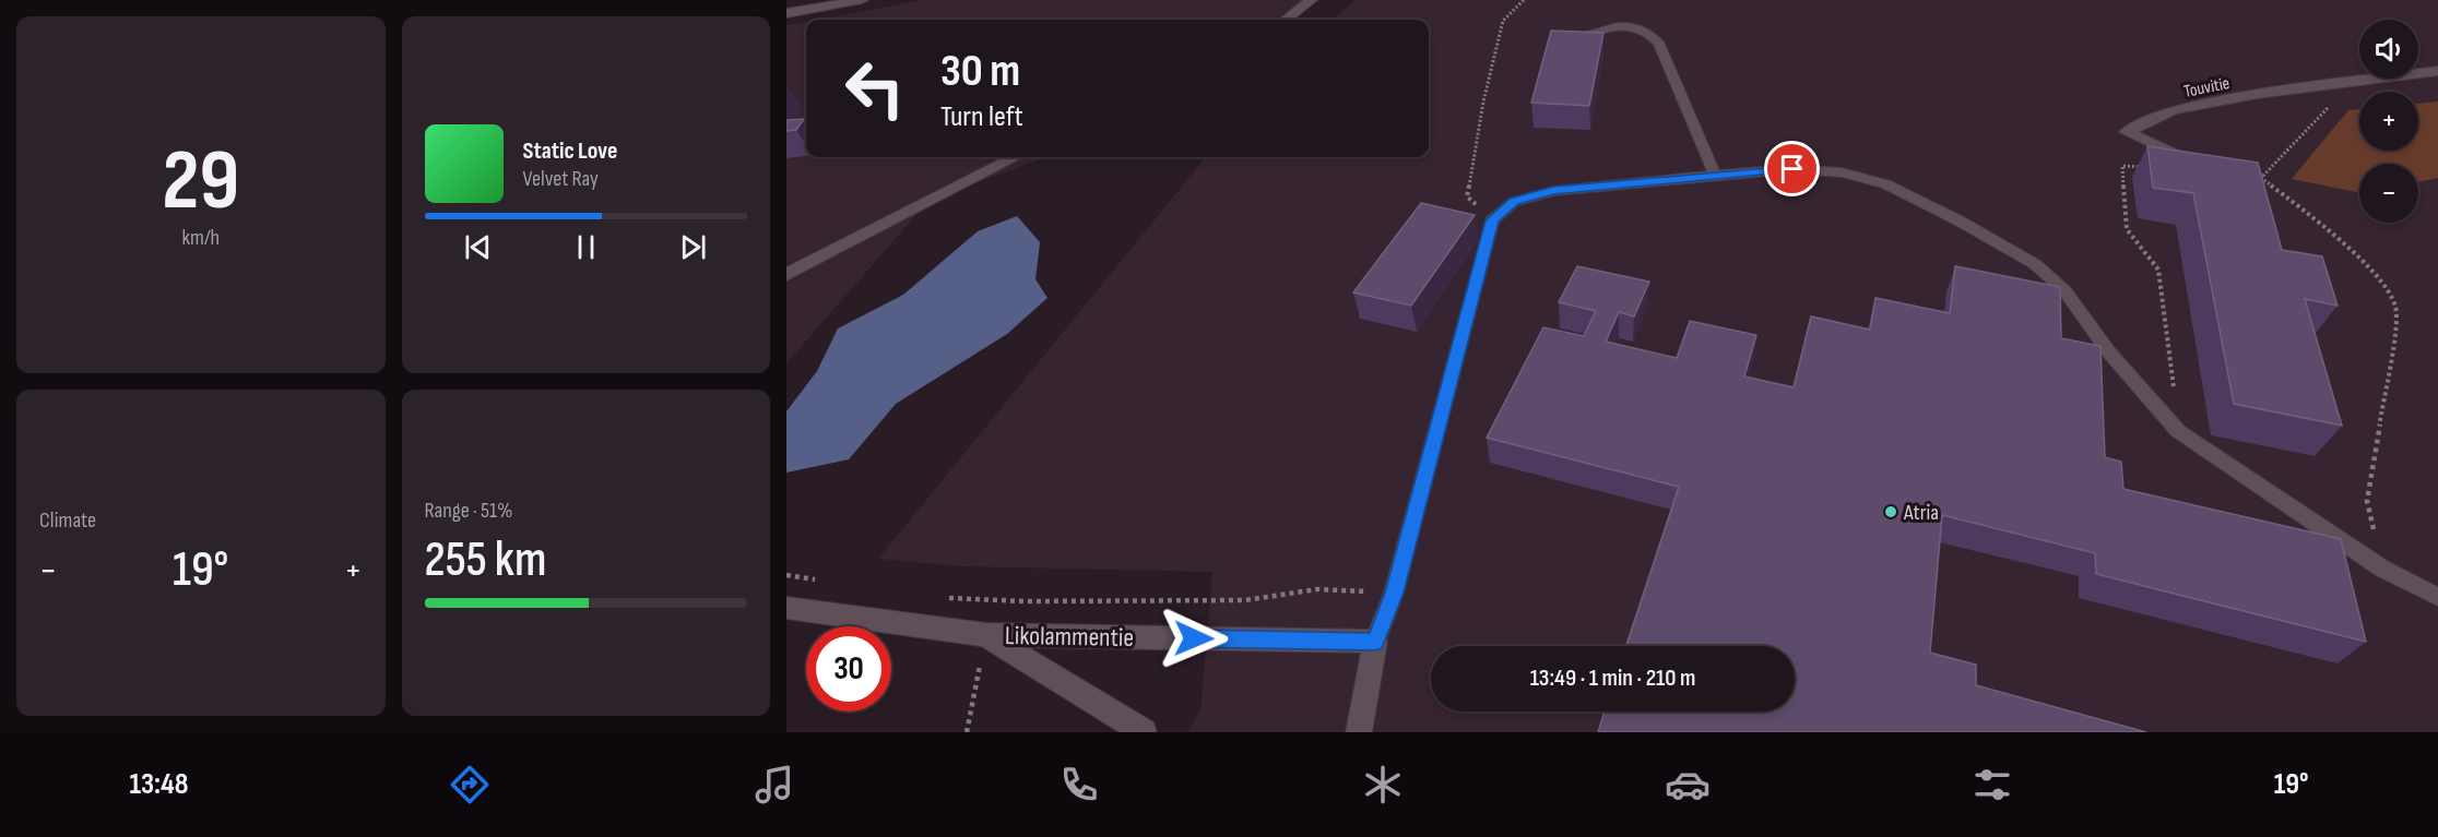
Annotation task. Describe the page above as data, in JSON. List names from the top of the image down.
{
  "streets": {
    "street": ["Touvitie", "Likolammentie"]
  },
  "places": ["Atria"],
  "page": {
    "tile": [
      ["29", "km/h"],
      "Climate",
      ["Range · 51%", "255 km"]
    ],
    "map_buttons": ["+", "−"],
    "turn": ["30 m", "Turn left"],
    "song": ["Static Love", "Velvet Ray"],
    "heat": ["−", "19°", "+"],
    "limit": "30",
    "trip": "13:49 · 1 min · 210 m",
    "tabs": ["13:48", "19°"]
  }
}
